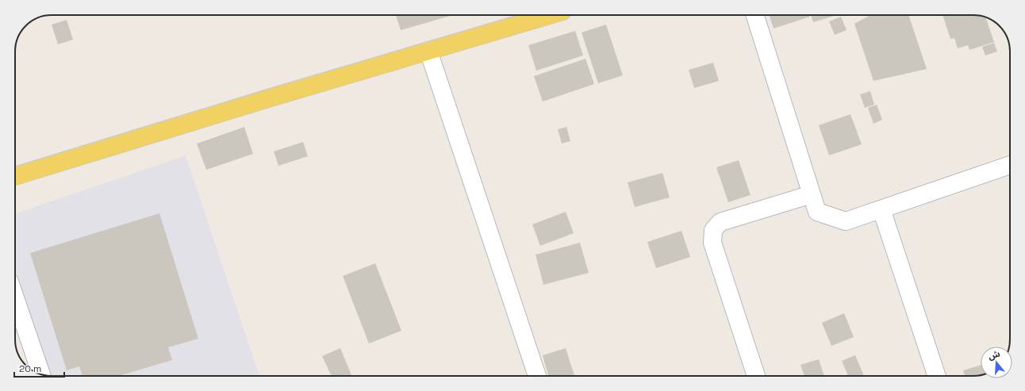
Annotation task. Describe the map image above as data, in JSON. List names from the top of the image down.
{
  "scale_bar": "20 m",
  "north": "top"
}
